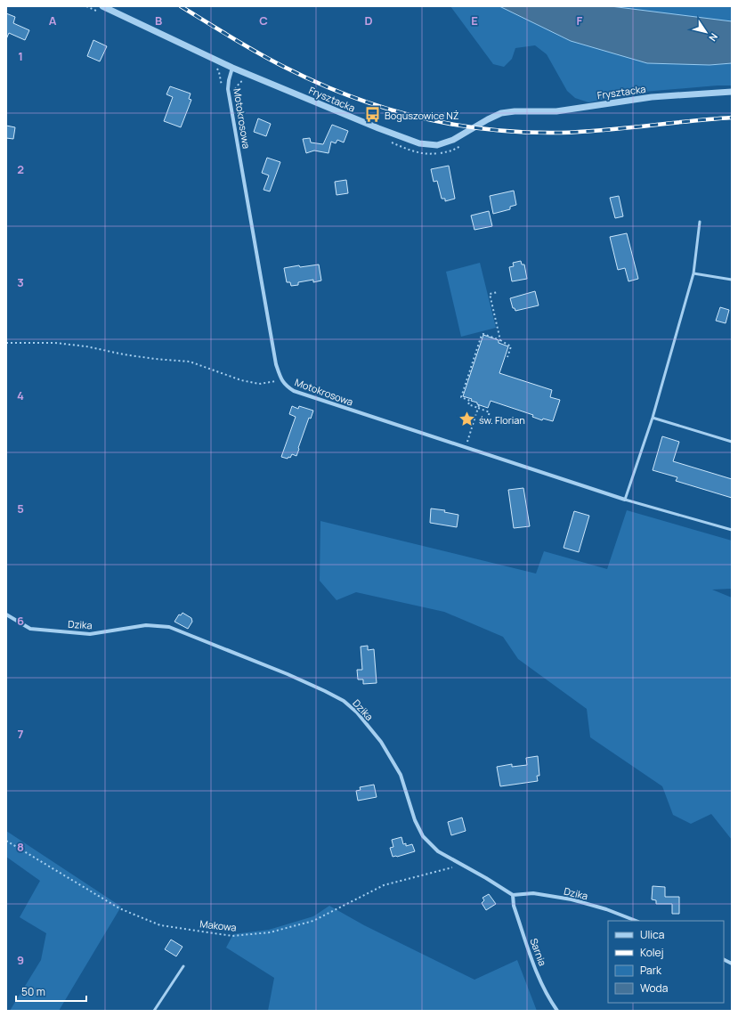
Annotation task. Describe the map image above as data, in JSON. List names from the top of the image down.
{
  "streets": {
    "street": [
      "Frysztacka",
      "Motokrosowa",
      "Dzika",
      "Sarnia"
    ],
    "path": ["Makowa"]
  },
  "crossings": [
    ["Frysztacka", "Motokrosowa"],
    ["Dzika", "Makowa"],
    ["Dzika", "Sarnia"]
  ],
  "places": {
    "bus stop": ["Boguszowice NŻ"],
    "place": ["św. Florian"]
  },
  "legend": [
    "Ulica",
    "Kolej",
    "Park",
    "Woda"
  ],
  "scale_bar": "50 m",
  "north": "bottom right",
  "grid": {
    "columns": [
      "A",
      "B",
      "C",
      "D",
      "E",
      "F"
    ],
    "rows": [
      "1",
      "2",
      "3",
      "4",
      "5",
      "6",
      "7",
      "8",
      "9"
    ]
  }
}
